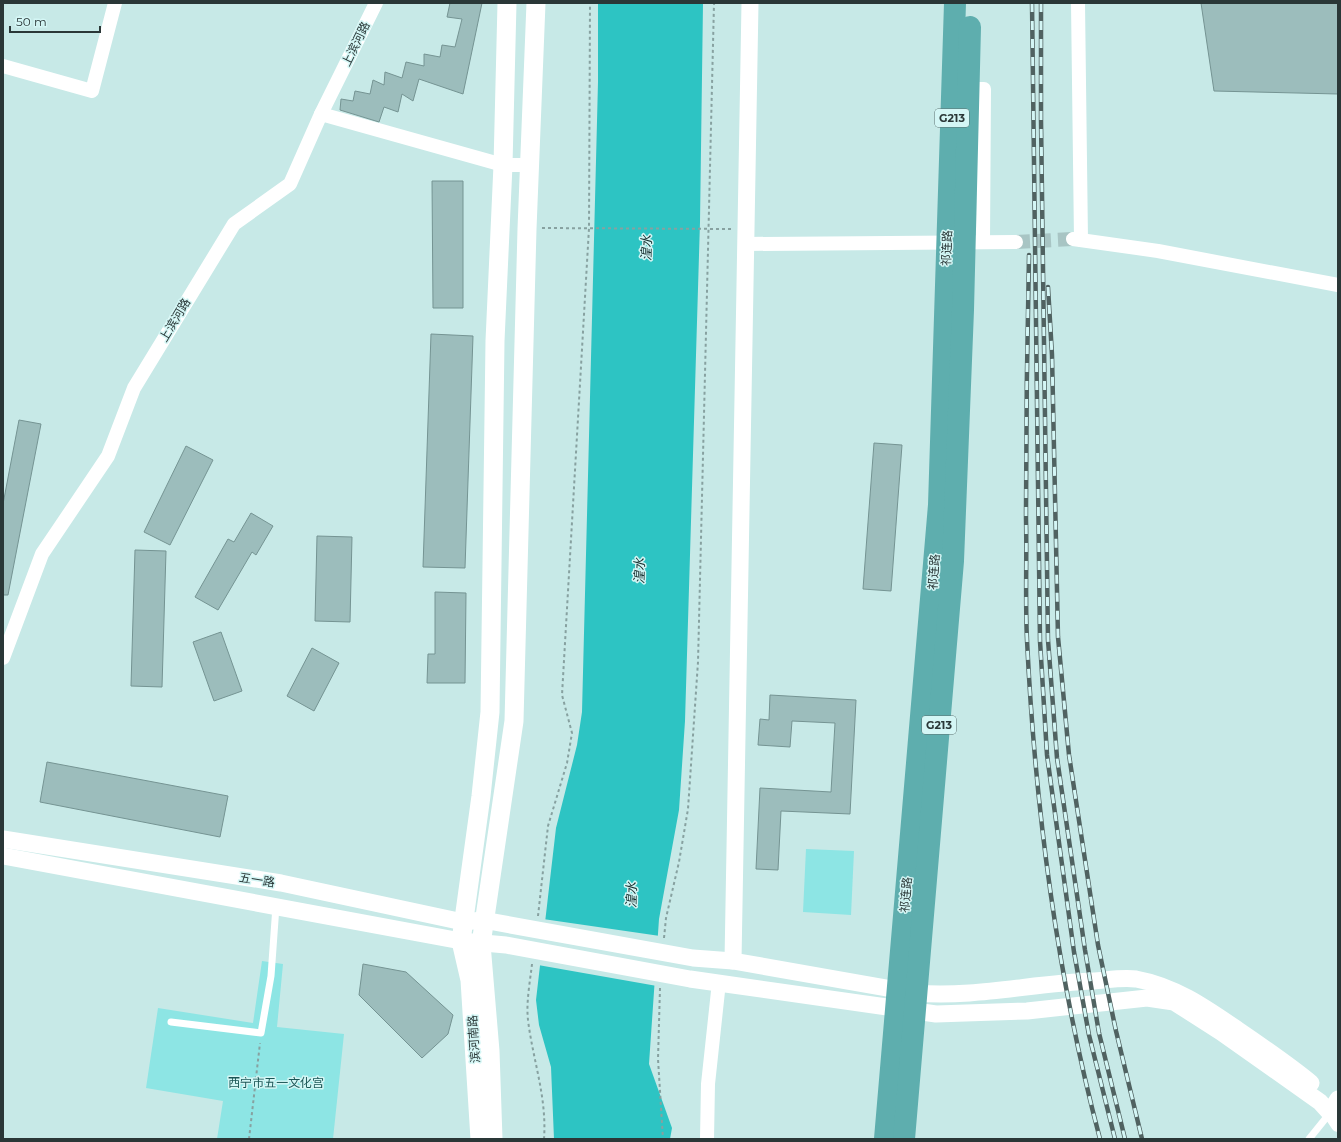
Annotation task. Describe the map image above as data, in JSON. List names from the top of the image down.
{
  "streets": {
    "highway": ["G213", "祁连路"],
    "main road": ["滨河南路"],
    "street": ["上滨河路", "五一路"]
  },
  "crossings": [
    ["祁连路", "五一路"],
    ["五一路", "滨河南路"]
  ],
  "water": ["湟水"],
  "parks": ["西宁市五一文化宫"],
  "scale_bar": "50 m"
}
